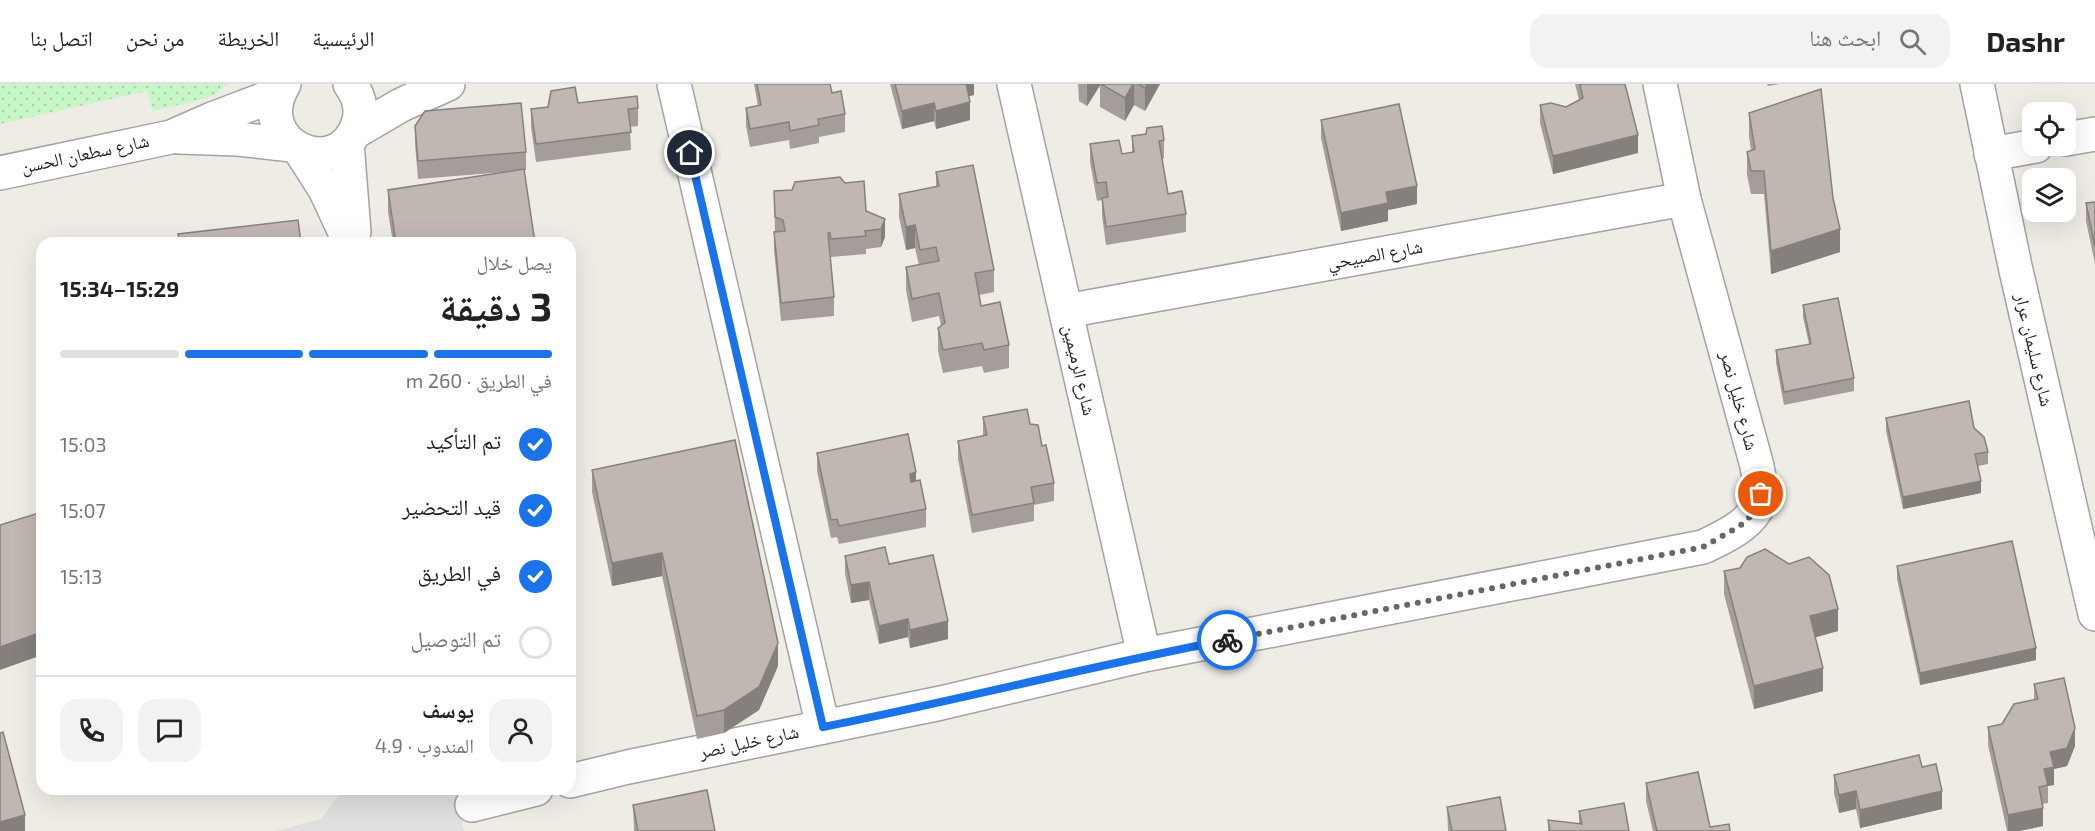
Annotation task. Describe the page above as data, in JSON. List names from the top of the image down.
{
  "streets": {
    "street": [
      "شارع سطعان الحسن",
      "شارع الصبيحي",
      "شارع سليمان عرار",
      "شارع الرميمين",
      "شارع خليل نصر"
    ]
  },
  "crossings": [
    ["شارع الصبيحي", "شارع الرميمين"],
    ["شارع الصبيحي", "شارع خليل نصر"],
    ["شارع الرميمين", "شارع خليل نصر"]
  ],
  "page": {
    "header": "Dashr",
    "search": "ابحث هنا",
    "nav": [
      "الرئيسية",
      "الخريطة",
      "من نحن",
      "اتصل بنا"
    ],
    "heading": ["3 دقيقة", "يصل خلال", "15:29–15:34"],
    "panel": ["يوسف", "المندوب · 4.9"],
    "bar": "في الطريق · 260 m",
    "list": [
      ["تم التأكيد", "15:03"],
      ["قيد التحضير", "15:07"],
      ["في الطريق", "15:13"],
      "تم التوصيل"
    ]
  }
}
